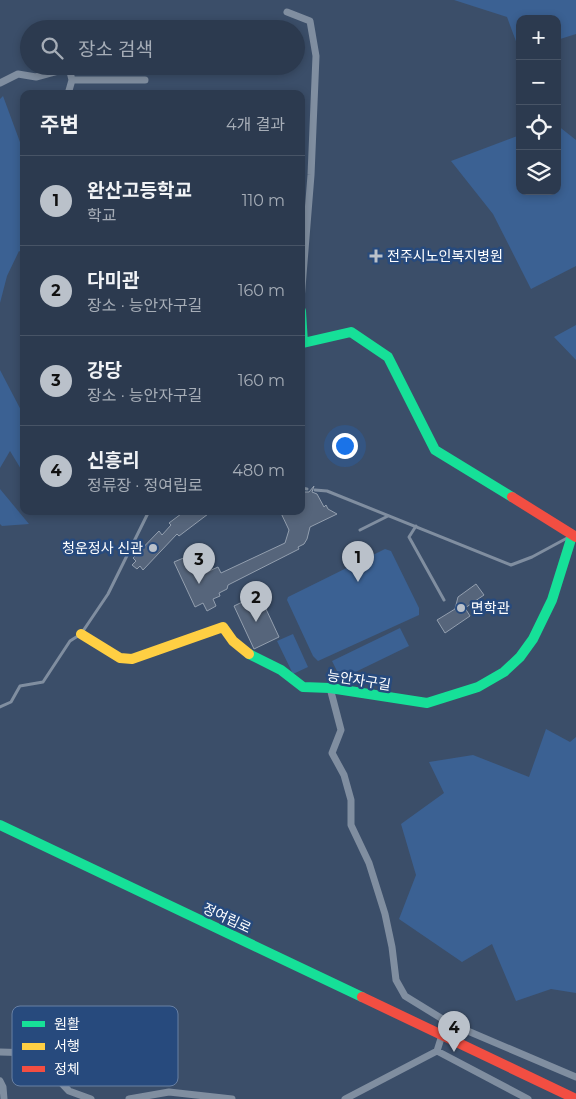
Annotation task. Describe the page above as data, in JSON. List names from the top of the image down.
{
  "streets": {
    "street": ["능안자구길", "정여립로"]
  },
  "places": {
    "health": ["전주시노인복지병원"],
    "other": ["청운정사 신관", "면학관"]
  },
  "legend": ["원활", "서행", "정체"],
  "page": {
    "map_buttons": ["+", "−"],
    "search": "장소 검색",
    "heading": ["주변", "4개 결과"],
    "list": [
      {
        "mark": "1",
        "name": "완산고등학교",
        "note": "학교",
        "value": "110 m"
      },
      {
        "mark": "2",
        "name": "다미관",
        "note": "장소 · 능안자구길",
        "value": "160 m"
      },
      {
        "mark": "3",
        "name": "강당",
        "note": "장소 · 능안자구길",
        "value": "160 m"
      },
      {
        "mark": "4",
        "name": "신흥리",
        "note": "정류장 · 정여립로",
        "value": "480 m"
      }
    ],
    "pins": [
      "1",
      "3",
      "2",
      "4"
    ]
  }
}
